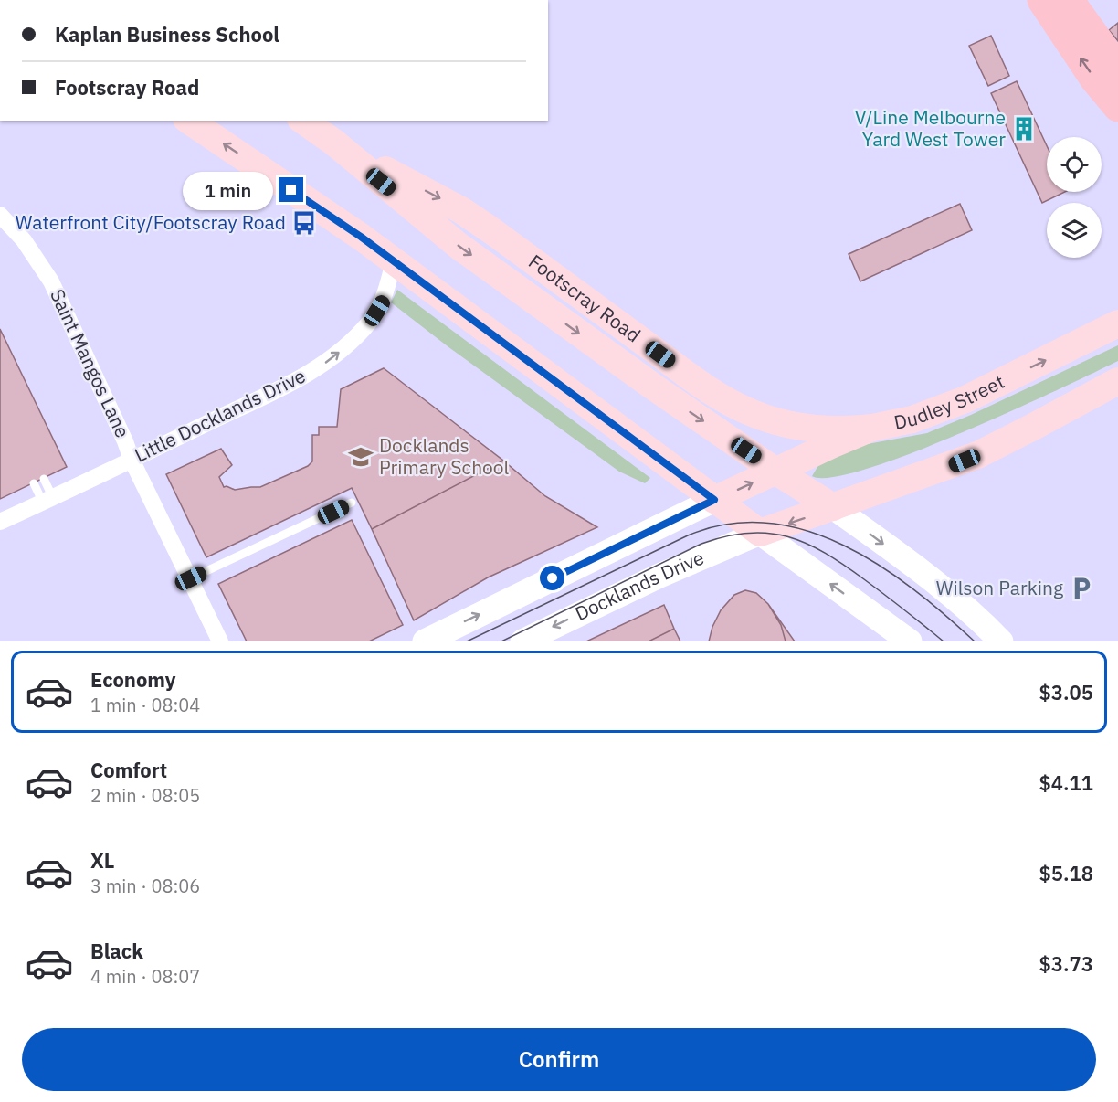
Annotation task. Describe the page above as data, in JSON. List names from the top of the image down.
{
  "streets": {
    "main road": ["Footscray Road", "Dudley Street"],
    "street": ["Saint Mangos Lane", "Little Docklands Drive", "Docklands Drive"]
  },
  "crossings": [
    ["Footscray Road", "Dudley Street"],
    ["Saint Mangos Lane", "Little Docklands Drive"]
  ],
  "one_way": ["Little Docklands Drive"],
  "places": {
    "building": ["V/Line Melbourne Yard West Tower"],
    "bus stop": ["Waterfront City/Footscray Road"],
    "school or university": ["Docklands Primary School"],
    "parking": ["Wilson Parking"]
  },
  "page": {
    "banner": ["Kaplan Business School", "Footscray Road"],
    "bubble": "1 min",
    "list": [
      {
        "name": "Economy",
        "note": "1 min · 08:04",
        "value": "$3.05"
      },
      {
        "name": "Comfort",
        "note": "2 min · 08:05",
        "value": "$4.11"
      },
      {
        "name": "XL",
        "note": "3 min · 08:06",
        "value": "$5.18"
      },
      {
        "name": "Black",
        "note": "4 min · 08:07",
        "value": "$3.73"
      }
    ],
    "buttons": "Confirm"
  }
}
